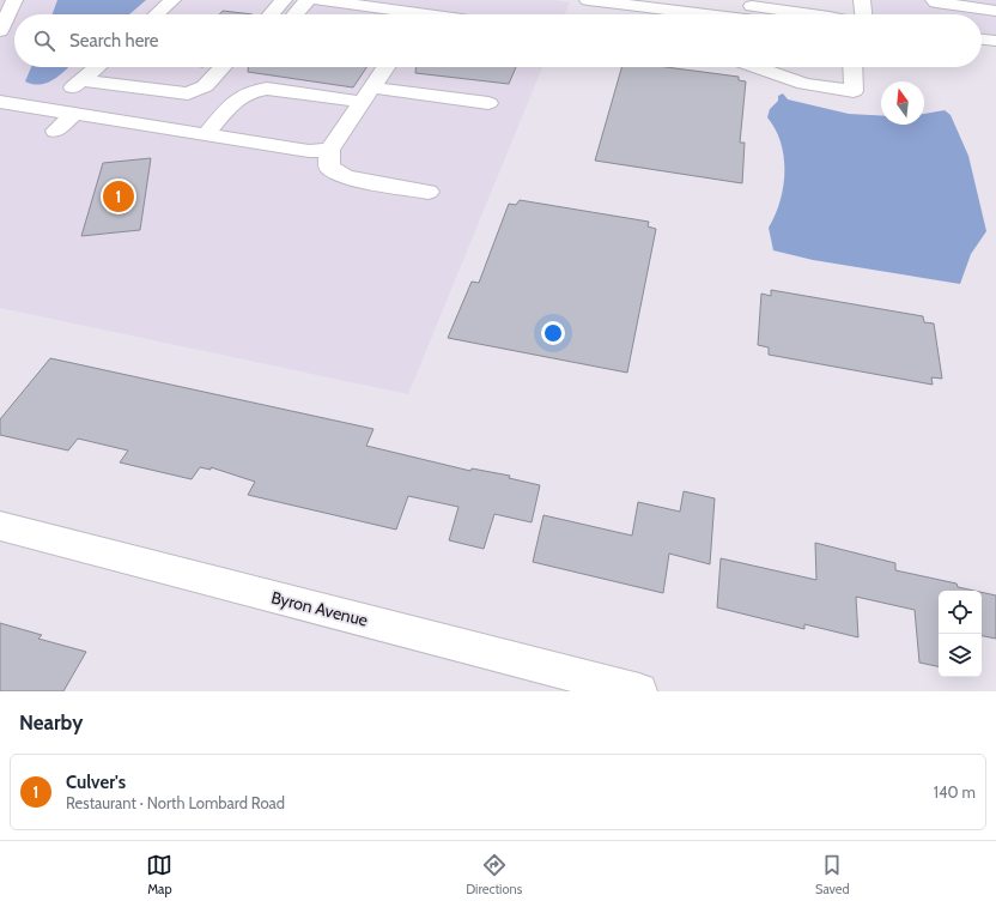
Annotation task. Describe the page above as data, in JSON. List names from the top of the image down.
{
  "streets": {
    "street": ["Byron Avenue"]
  },
  "north": "top",
  "page": {
    "search": "Search here",
    "pins": "1",
    "heading": "Nearby",
    "list": [
      {
        "mark": "1",
        "name": "Culver's",
        "note": "Restaurant · North Lombard Road",
        "value": "140 m"
      }
    ],
    "nav": ["Map", "Directions", "Saved"]
  }
}
